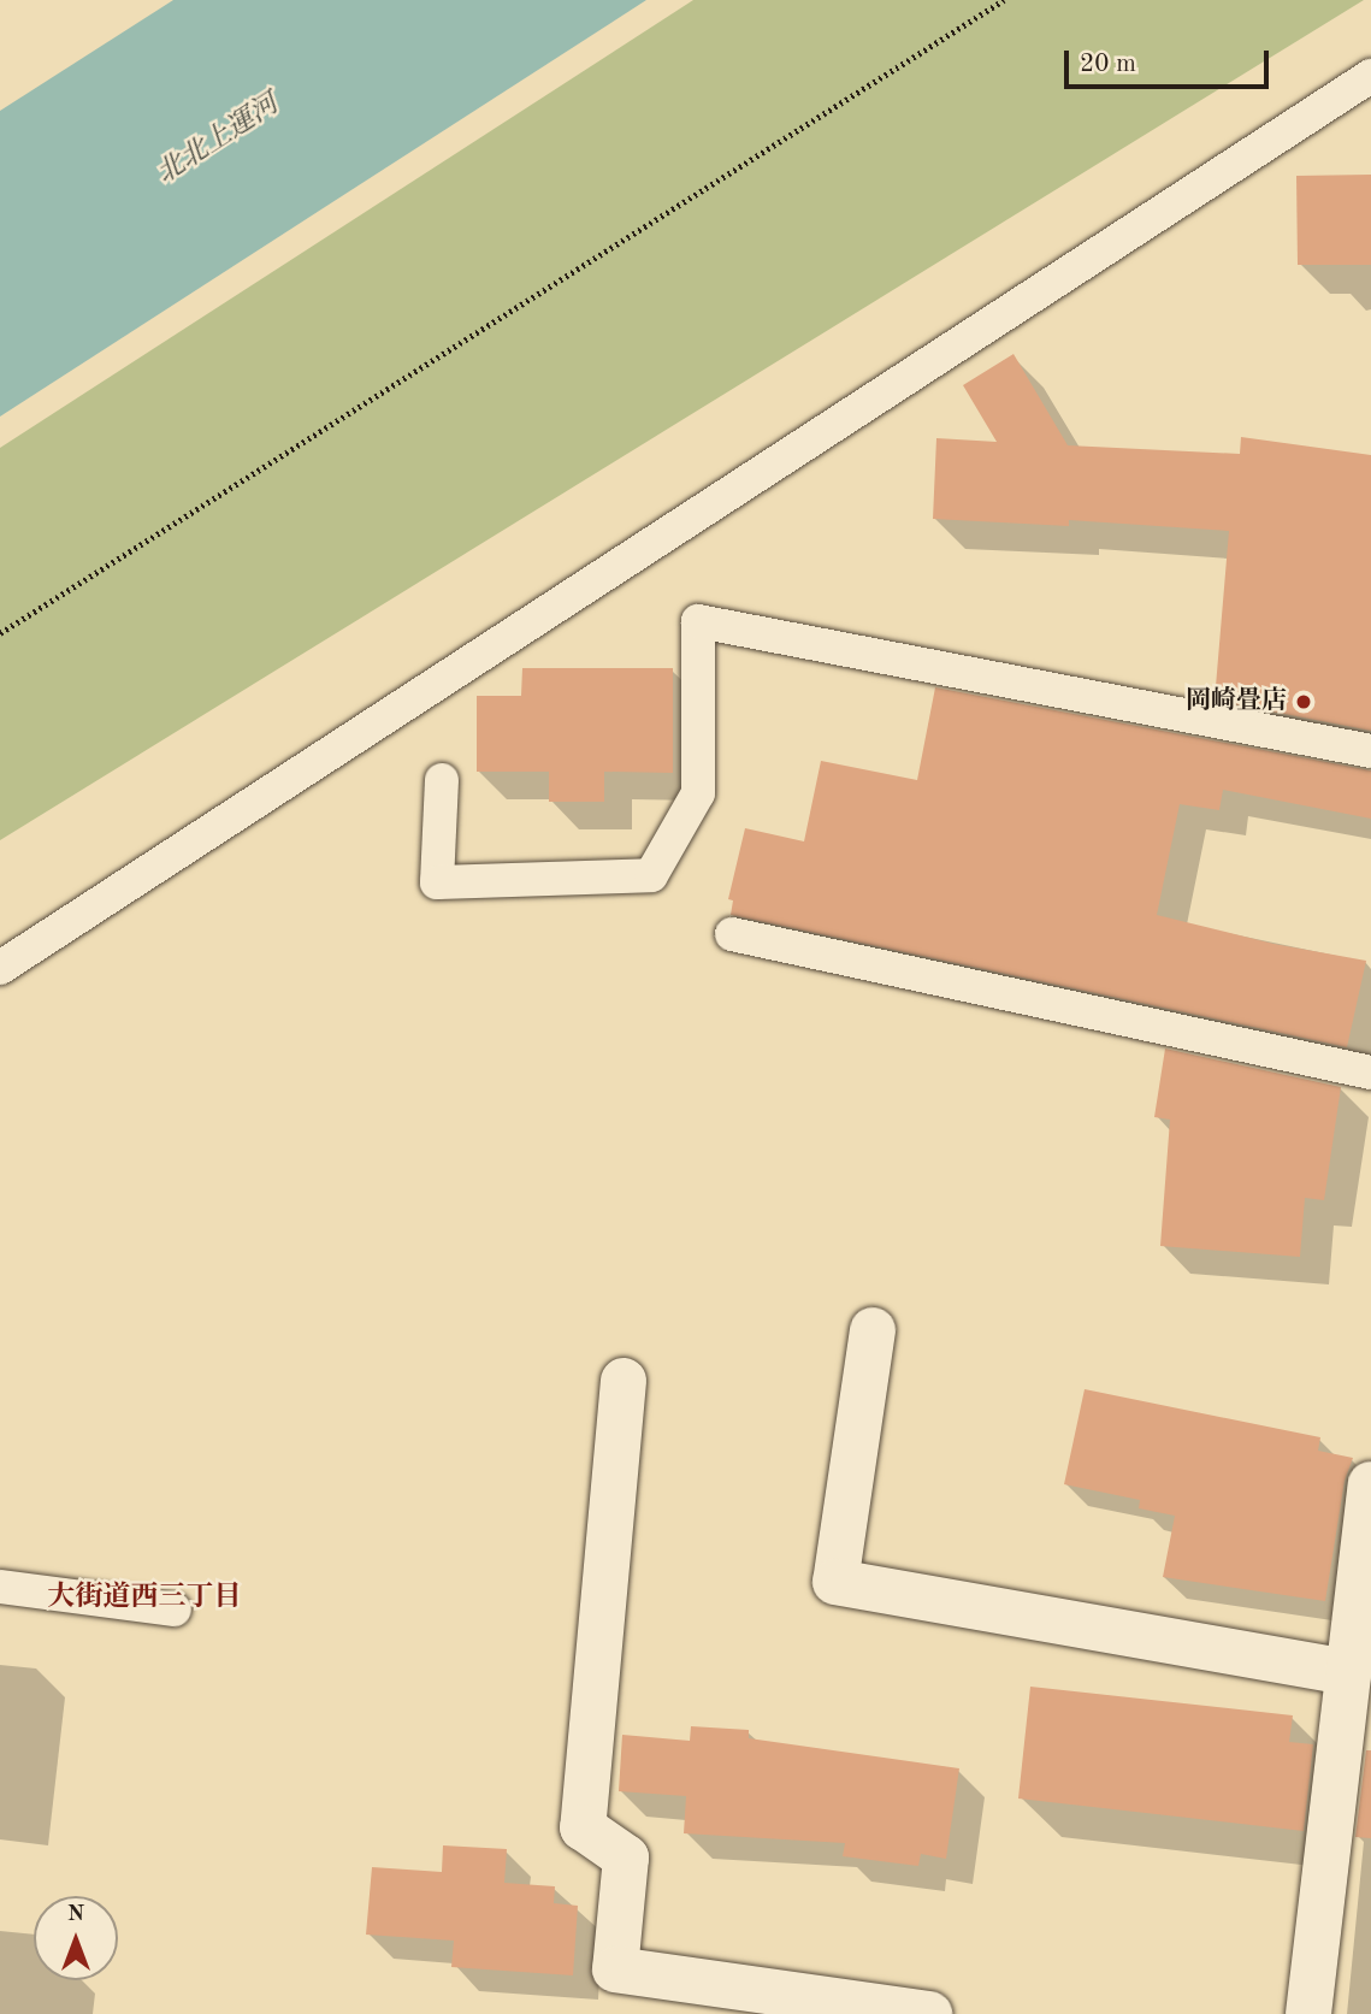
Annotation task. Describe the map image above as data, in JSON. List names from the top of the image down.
{
  "districts": ["大街道西三丁目"],
  "water": ["北北上運河"],
  "places": ["岡崎畳店"],
  "scale_bar": "20 m",
  "north": "top"
}
